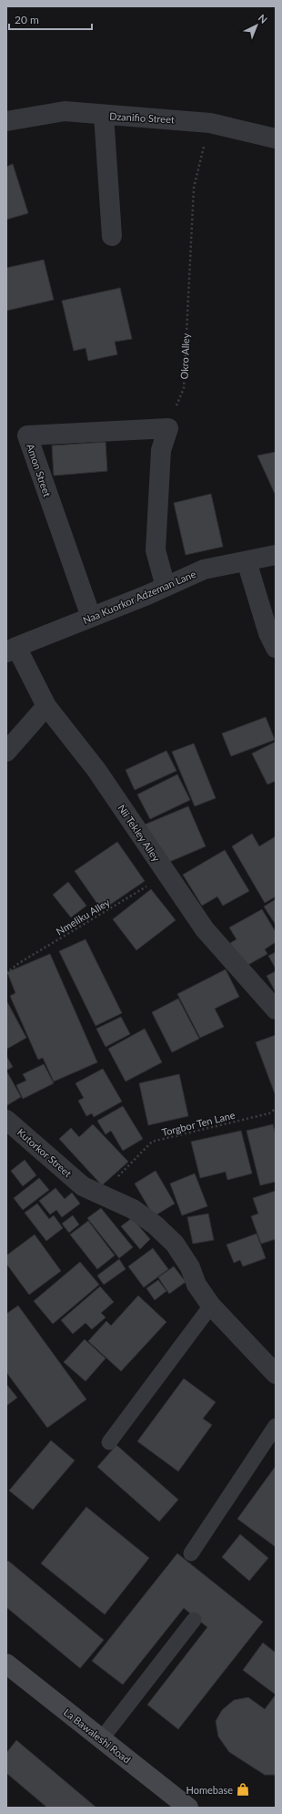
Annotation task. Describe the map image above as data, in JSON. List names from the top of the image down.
{
  "streets": {
    "main road": ["La Bawaleshi Road"],
    "street": [
      "Dzanifio Street",
      "Amon Street",
      "Naa Kuorkor Adzeman Lane",
      "Nii Tekley Alley",
      "Kutorkor Street"
    ],
    "path": ["Okro Alley", "Nmeliku Alley", "Torgbor Ten Lane"]
  },
  "crossings": [
    ["Dzanifio Street", "Okro Alley"],
    ["Okro Alley", "Amon Street"],
    ["Amon Street", "Naa Kuorkor Adzeman Lane"],
    ["Naa Kuorkor Adzeman Lane", "Nii Tekley Alley"],
    ["Nii Tekley Alley", "Nmeliku Alley"],
    ["Torgbor Ten Lane", "Kutorkor Street"]
  ],
  "places": {
    "shop": ["Homebase"]
  },
  "scale_bar": "20 m",
  "north": "top right"
}
